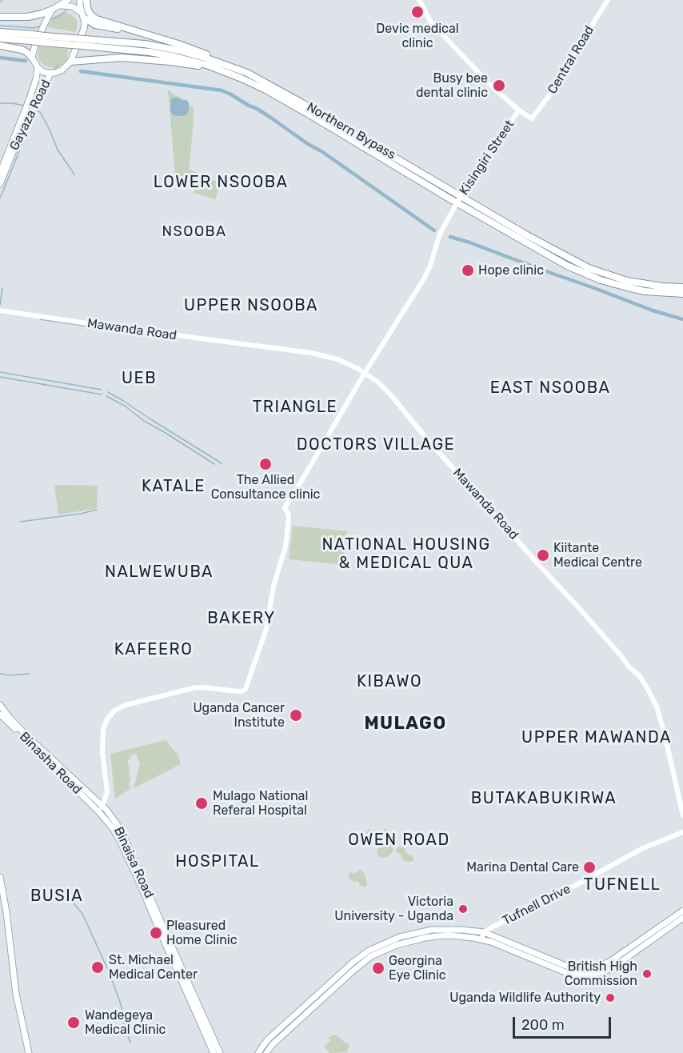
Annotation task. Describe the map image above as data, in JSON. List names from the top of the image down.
{
  "streets": {
    "highway": ["Northern Bypass"],
    "main road": ["Gayaza Road", "Binasha Road", "Binaisa Road"],
    "street": [
      "Central Road",
      "Kisingiri Street",
      "Mawanda Road",
      "Tufnell Drive"
    ]
  },
  "crossings": [
    ["Central Road", "Kisingiri Street"],
    ["Kisingiri Street", "Mawanda Road"],
    ["Kisingiri Street", "Binaisa Road"],
    ["Binasha Road", "Binaisa Road"]
  ],
  "districts": [
    "LOWER NSOOBA",
    "NSOOBA",
    "UPPER NSOOBA",
    "UEB",
    "EAST NSOOBA",
    "TRIANGLE",
    "DOCTORS VILLAGE",
    "KATALE",
    "NATIONAL HOUSING & MEDICAL QUA",
    "NALWEWUBA",
    "BAKERY",
    "KAFEERO",
    "KIBAWO",
    "MULAGO",
    "UPPER MAWANDA",
    "BUTAKABUKIRWA",
    "OWEN ROAD",
    "HOSPITAL",
    "TUFNELL",
    "BUSIA"
  ],
  "places": [
    "Devic medical clinic",
    "Busy bee dental clinic",
    "Hope clinic",
    "The Allied Consultance clinic",
    "Kiitante Medical Centre",
    "Uganda Cancer Institute",
    "Mulago National Referal Hospital",
    "Marina Dental Care",
    "Victoria University - Uganda",
    "Pleasured Home Clinic",
    "St. Michael Medical Center",
    "Georgina Eye Clinic",
    "British High Commission",
    "Uganda Wildlife Authority",
    "Wandegeya Medical Clinic"
  ],
  "scale_bar": "200 m"
}
